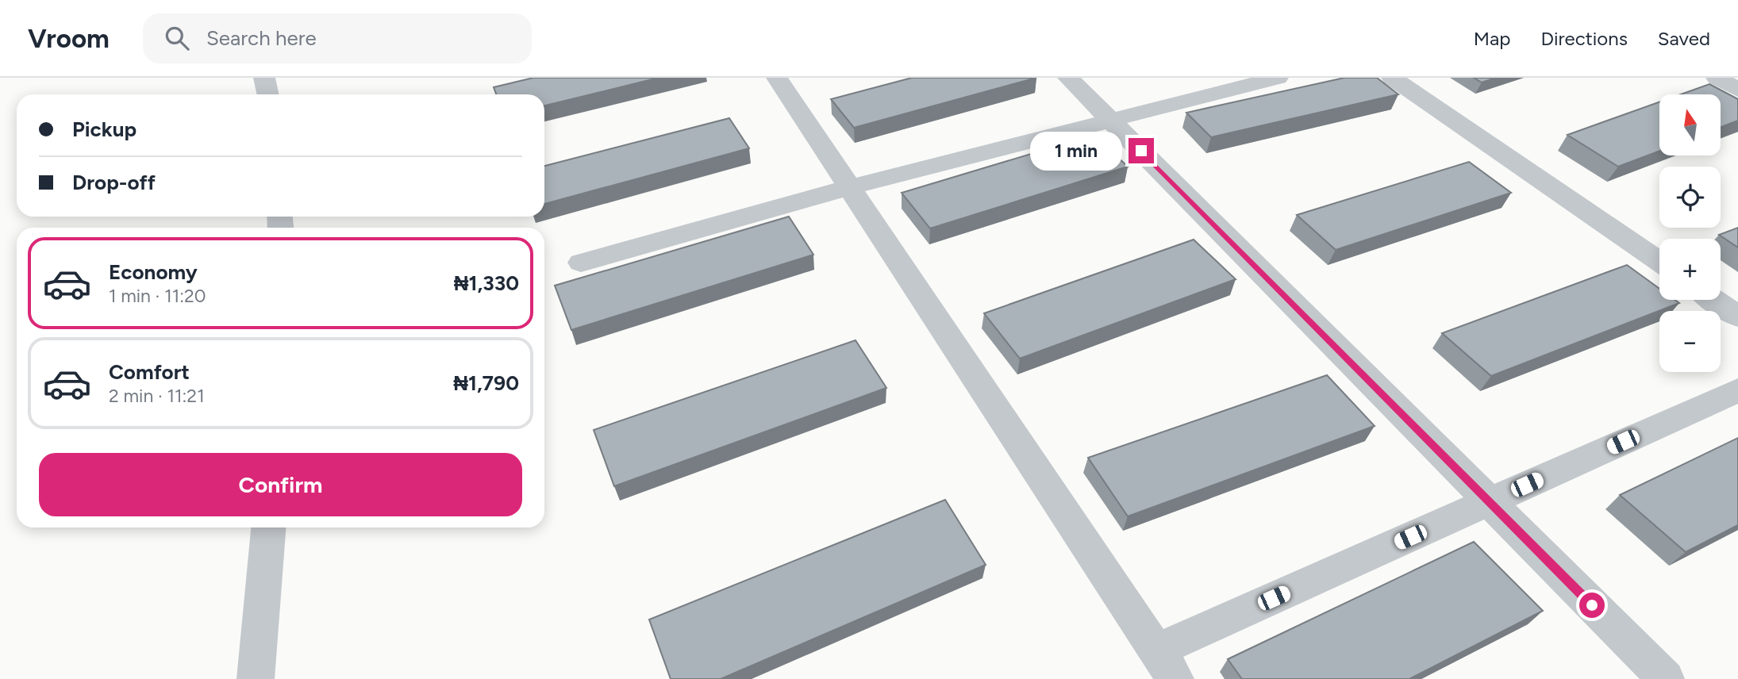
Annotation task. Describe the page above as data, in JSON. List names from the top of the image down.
{
  "north": "top",
  "page": {
    "header": "Vroom",
    "search": "Search here",
    "nav": ["Map", "Directions", "Saved"],
    "map_buttons": ["+", "−"],
    "banner": ["Pickup", "Drop-off"],
    "bubble": "1 min",
    "list": [
      {
        "name": "Economy",
        "note": "1 min · 11:20",
        "value": "₦1,330"
      },
      {
        "name": "Comfort",
        "note": "2 min · 11:21",
        "value": "₦1,790"
      }
    ],
    "buttons": "Confirm"
  }
}
